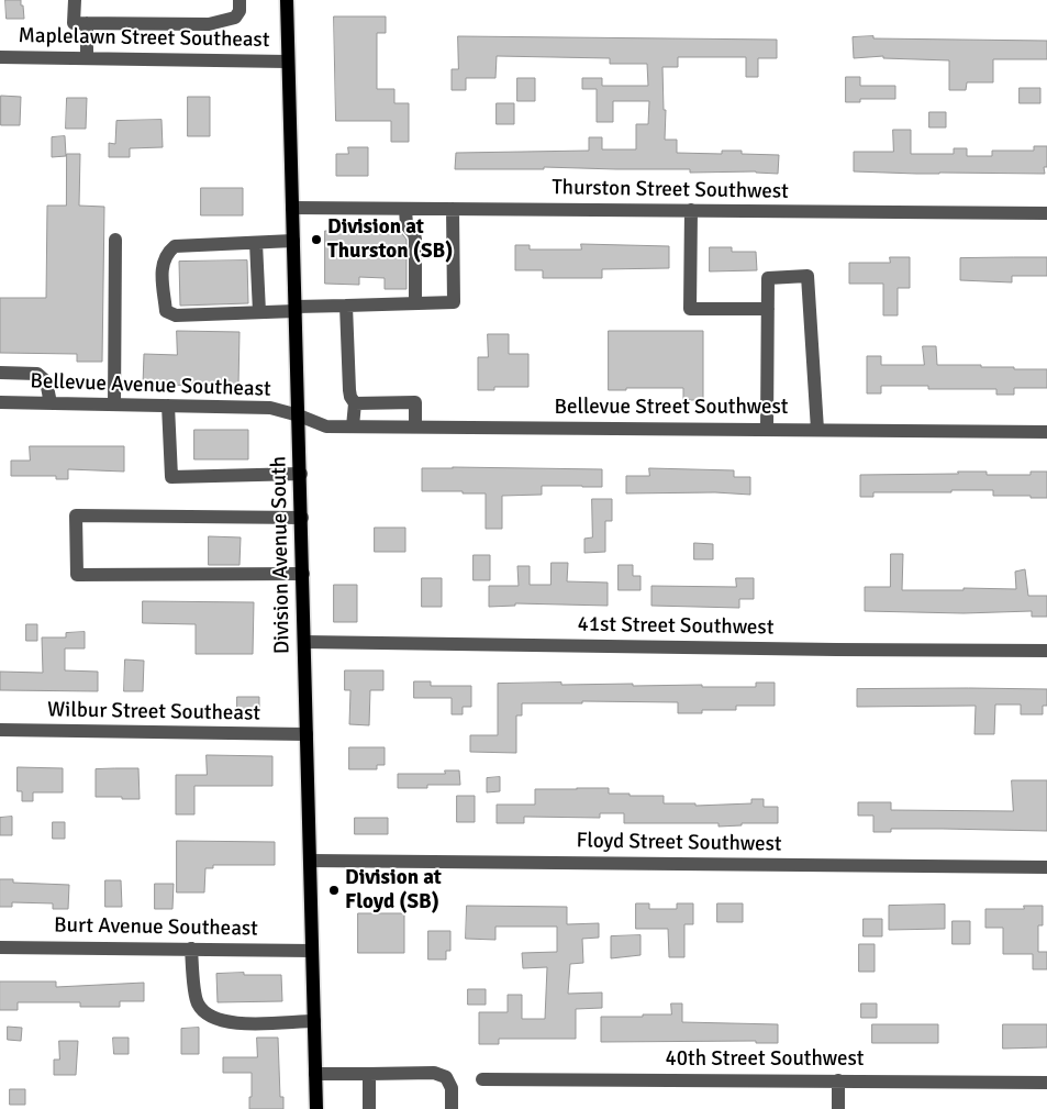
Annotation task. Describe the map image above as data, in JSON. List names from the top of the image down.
{
  "streets": {
    "main road": ["Division Avenue South"],
    "street": [
      "Maplelawn Street Southeast",
      "Thurston Street Southwest",
      "Bellevue Avenue Southeast",
      "Bellevue Street Southwest",
      "41st Street Southwest",
      "Wilbur Street Southeast",
      "Floyd Street Southwest",
      "Burt Avenue Southeast",
      "40th Street Southwest"
    ]
  },
  "crossings": [
    ["Maplelawn Street Southeast", "Division Avenue South"],
    ["Thurston Street Southwest", "Division Avenue South"],
    ["Bellevue Avenue Southeast", "Bellevue Street Southwest"],
    ["Bellevue Avenue Southeast", "Division Avenue South"],
    ["Bellevue Street Southwest", "Division Avenue South"],
    ["Division Avenue South", "41st Street Southwest"],
    ["Division Avenue South", "Wilbur Street Southeast"],
    ["Division Avenue South", "Floyd Street Southwest"],
    ["Division Avenue South", "Burt Avenue Southeast"]
  ],
  "places": ["Division at Thurston (SB)", "Division at Floyd (SB)"]
}
